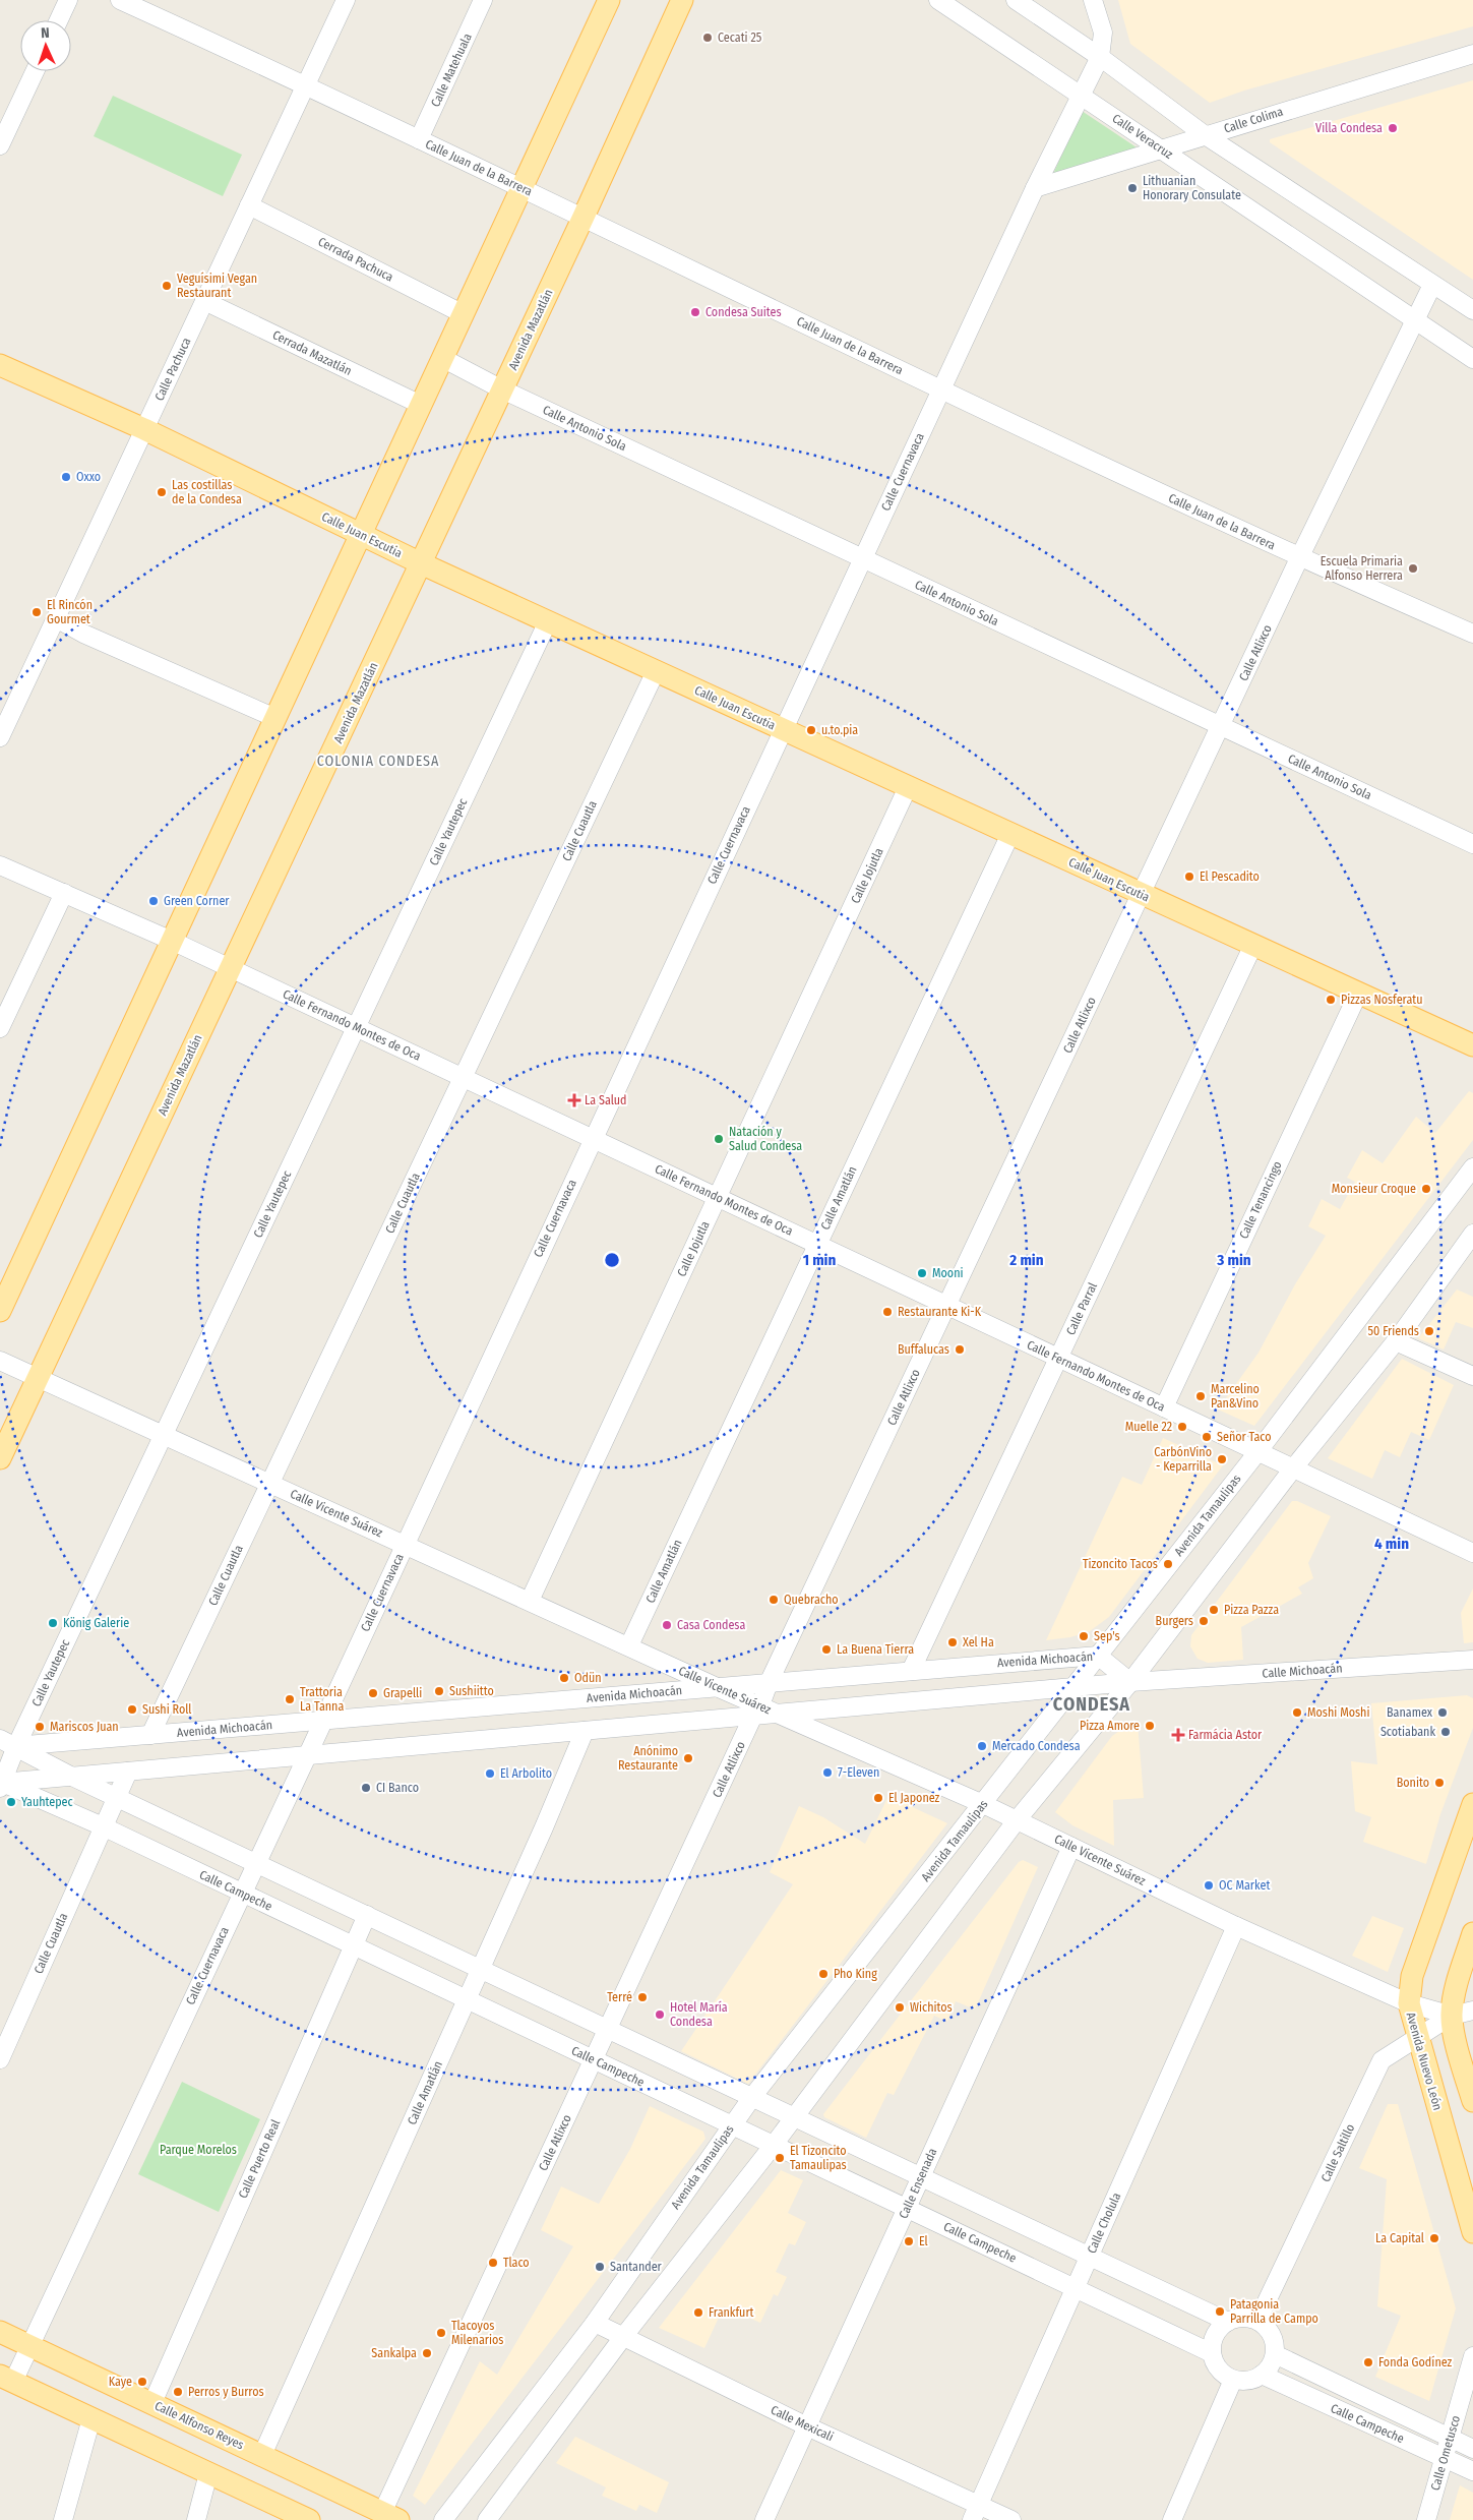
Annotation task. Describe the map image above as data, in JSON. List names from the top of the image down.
{
  "streets": {
    "main road": [
      "Avenida Mazatlán",
      "Calle Juan Escutia",
      "Avenida Nuevo León",
      "Calle Alfonso Reyes"
    ],
    "street": [
      "Calle Matehuala",
      "Calle Colima",
      "Calle Veracruz",
      "Calle Juan de la Barrera",
      "Cerrada Pachuca",
      "Cerrada Mazatlán",
      "Calle Pachuca",
      "Calle Antonio Sola",
      "Calle Cuernavaca",
      "Calle Atlixco",
      "Calle Cuautla",
      "Calle Yautepec",
      "Calle Jojutla",
      "Calle Fernando Montes de Oca",
      "Calle Amatlán",
      "Calle Tenancingo",
      "Calle Parral",
      "Calle Vicente Suárez",
      "Avenida Tamaulipas",
      "Avenida Michoacán",
      "Calle Michoacán",
      "Calle Campeche",
      "Calle Saltillo",
      "Calle Puerto Real",
      "Calle Ensenada",
      "Calle Cholula",
      "Calle Mexicali",
      "Calle Ometusco"
    ]
  },
  "crossings": [
    ["Calle Matehuala", "Calle Juan de la Barrera"],
    ["Calle Colima", "Calle Veracruz"],
    ["Calle Colima", "Calle Cuernavaca"],
    ["Calle Veracruz", "Calle Cuernavaca"],
    ["Calle Veracruz", "Calle Atlixco"],
    ["Calle Juan de la Barrera", "Avenida Mazatlán"],
    ["Calle Juan de la Barrera", "Calle Pachuca"],
    ["Calle Juan de la Barrera", "Calle Cuernavaca"],
    ["Calle Juan de la Barrera", "Calle Atlixco"],
    ["Cerrada Pachuca", "Calle Pachuca"],
    ["Avenida Mazatlán", "Calle Antonio Sola"],
    ["Avenida Mazatlán", "Calle Juan Escutia"],
    ["Avenida Mazatlán", "Calle Fernando Montes de Oca"],
    ["Avenida Mazatlán", "Calle Vicente Suárez"],
    ["Cerrada Mazatlán", "Calle Pachuca"],
    ["Calle Pachuca", "Calle Juan Escutia"],
    ["Calle Antonio Sola", "Calle Cuernavaca"],
    ["Calle Antonio Sola", "Calle Atlixco"],
    ["Calle Cuernavaca", "Calle Juan Escutia"],
    ["Calle Cuernavaca", "Calle Fernando Montes de Oca"],
    ["Calle Cuernavaca", "Calle Vicente Suárez"],
    ["Calle Cuernavaca", "Avenida Michoacán"],
    ["Calle Cuernavaca", "Calle Campeche"],
    ["Calle Cuernavaca", "Calle Alfonso Reyes"],
    ["Calle Juan Escutia", "Calle Atlixco"],
    ["Calle Juan Escutia", "Calle Cuautla"],
    ["Calle Juan Escutia", "Calle Yautepec"],
    ["Calle Juan Escutia", "Calle Jojutla"],
    ["Calle Juan Escutia", "Calle Amatlán"],
    ["Calle Juan Escutia", "Calle Tenancingo"],
    ["Calle Juan Escutia", "Calle Parral"],
    ["Calle Atlixco", "Calle Fernando Montes de Oca"],
    ["Calle Atlixco", "Calle Vicente Suárez"],
    ["Calle Atlixco", "Avenida Michoacán"],
    ["Calle Atlixco", "Calle Campeche"],
    ["Calle Atlixco", "Calle Alfonso Reyes"],
    ["Calle Cuautla", "Calle Fernando Montes de Oca"],
    ["Calle Cuautla", "Calle Vicente Suárez"],
    ["Calle Cuautla", "Avenida Michoacán"],
    ["Calle Cuautla", "Calle Campeche"],
    ["Calle Yautepec", "Calle Fernando Montes de Oca"],
    ["Calle Yautepec", "Calle Vicente Suárez"],
    ["Calle Yautepec", "Avenida Michoacán"],
    ["Calle Yautepec", "Calle Campeche"],
    ["Calle Jojutla", "Calle Fernando Montes de Oca"],
    ["Calle Jojutla", "Calle Vicente Suárez"],
    ["Calle Fernando Montes de Oca", "Calle Amatlán"],
    ["Calle Fernando Montes de Oca", "Calle Tenancingo"],
    ["Calle Fernando Montes de Oca", "Calle Parral"],
    ["Calle Fernando Montes de Oca", "Avenida Tamaulipas"],
    ["Calle Amatlán", "Calle Vicente Suárez"],
    ["Calle Amatlán", "Calle Campeche"],
    ["Calle Amatlán", "Calle Alfonso Reyes"],
    ["Calle Parral", "Avenida Michoacán"],
    ["Calle Vicente Suárez", "Avenida Tamaulipas"],
    ["Calle Vicente Suárez", "Avenida Michoacán"],
    ["Calle Vicente Suárez", "Avenida Nuevo León"],
    ["Calle Vicente Suárez", "Calle Saltillo"],
    ["Calle Vicente Suárez", "Calle Ensenada"],
    ["Calle Vicente Suárez", "Calle Cholula"],
    ["Avenida Tamaulipas", "Avenida Michoacán"],
    ["Avenida Tamaulipas", "Calle Campeche"],
    ["Avenida Tamaulipas", "Calle Mexicali"],
    ["Avenida Michoacán", "Calle Michoacán"],
    ["Calle Campeche", "Calle Saltillo"],
    ["Calle Campeche", "Calle Puerto Real"],
    ["Calle Campeche", "Calle Ensenada"],
    ["Calle Campeche", "Calle Cholula"],
    ["Calle Campeche", "Calle Ometusco"],
    ["Avenida Nuevo León", "Calle Saltillo"],
    ["Calle Puerto Real", "Calle Alfonso Reyes"],
    ["Calle Ensenada", "Calle Mexicali"],
    ["Calle Cholula", "Calle Mexicali"]
  ],
  "districts": ["COLONIA CONDESA", "CONDESA"],
  "parks": ["Parque Morelos"],
  "places": {
    "other": [
      "Cecati 25",
      "Villa Condesa",
      "Lithuanian Honorary Consulate",
      "Veguísimi Vegan Restaurant",
      "Condesa Suites",
      "Oxxo",
      "Las costillas de la Condesa",
      "Escuela Primaria Alfonso Herrera",
      "El Rincón Gourmet",
      "u.to.pia",
      "El Pescadito",
      "Green Corner",
      "Pizzas Nosferatu",
      "Natación y Salud Condesa",
      "Monsieur Croque",
      "Mooni",
      "Restaurante Ki-K",
      "50 Friends",
      "Buffalucas",
      "Marcelino Pan&Vino",
      "Muelle 22",
      "Señor Taco",
      "CarbónVino - Keparrilla",
      "Tizoncito Tacos",
      "Quebracho",
      "Pizza Pazza",
      "Burgers",
      "König Galerie",
      "Casa Condesa",
      "Sep's",
      "Xel Ha",
      "La Buena Tierra",
      "Odün",
      "Sushiitto",
      "Grapelli",
      "Trattoria La Tanna",
      "Sushi Roll",
      "Moshi Moshi",
      "Banamex",
      "Pizza Amore",
      "Mariscos Juan",
      "Scotiabank",
      "Mercado Condesa",
      "Anónimo Restaurante",
      "7-Eleven",
      "El Arbolito",
      "Bonito",
      "CI Banco",
      "El Japonez",
      "Yauhtepec",
      "OC Market",
      "Pho King",
      "Terré",
      "Wichitos",
      "Hotel María Condesa",
      "El Tizoncito Tamaulipas",
      "La Capital",
      "El",
      "Tlaco",
      "Santander",
      "Patagonia Parrilla de Campo",
      "Frankfurt",
      "Tlacoyos Milenarios",
      "Sankalpa",
      "Fonda Godínez",
      "Kaye",
      "Perros y Burros"
    ],
    "health": ["La Salud", "Farmácia Astor"]
  },
  "north": "top",
  "rings": [
    "1 min",
    "2 min",
    "3 min",
    "4 min"
  ]
}
